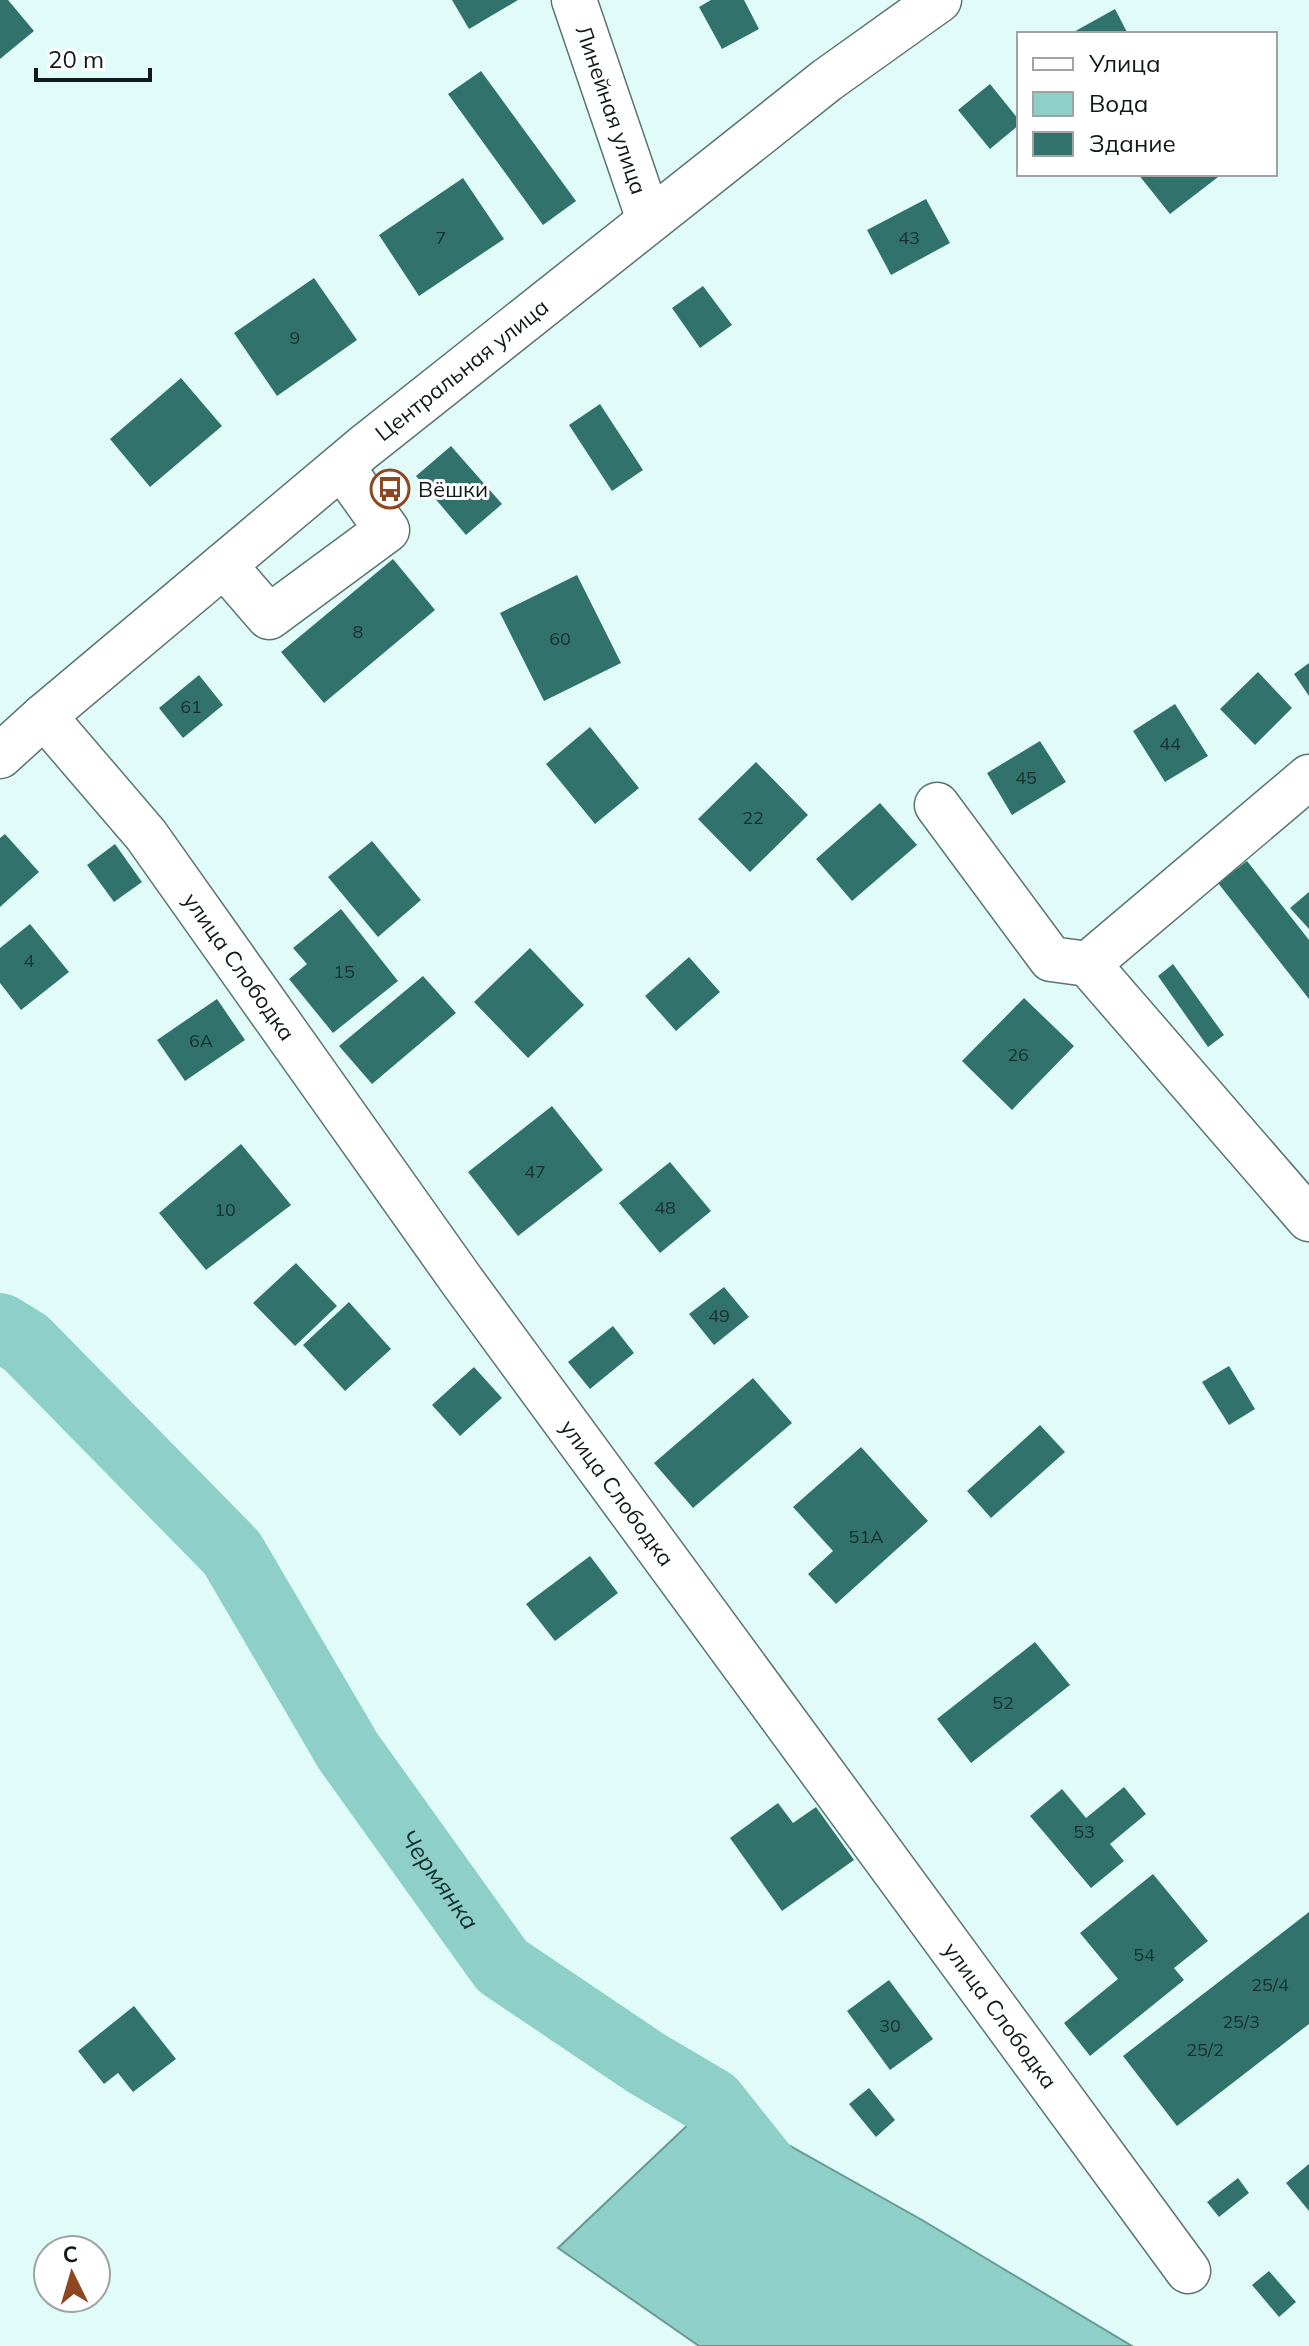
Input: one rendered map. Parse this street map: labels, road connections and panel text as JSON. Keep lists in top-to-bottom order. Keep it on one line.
{"streets":{"street":["Линейная улица","Центральная улица","улица Слободка"]},"crossings":[["Линейная улица","Центральная улица"],["Центральная улица","улица Слободка"]],"water":["Чермянка"],"places":{"bus stop":["Вёшки"]},"house_numbers":["7","43","9","8","60","61","44","45","22","4","15","6А","26","47","48","10","49","51А","52","53","54","25/4","25/3","30","25/2"],"legend":["Улица","Вода","Здание"],"scale_bar":"20 m","north":"top"}
